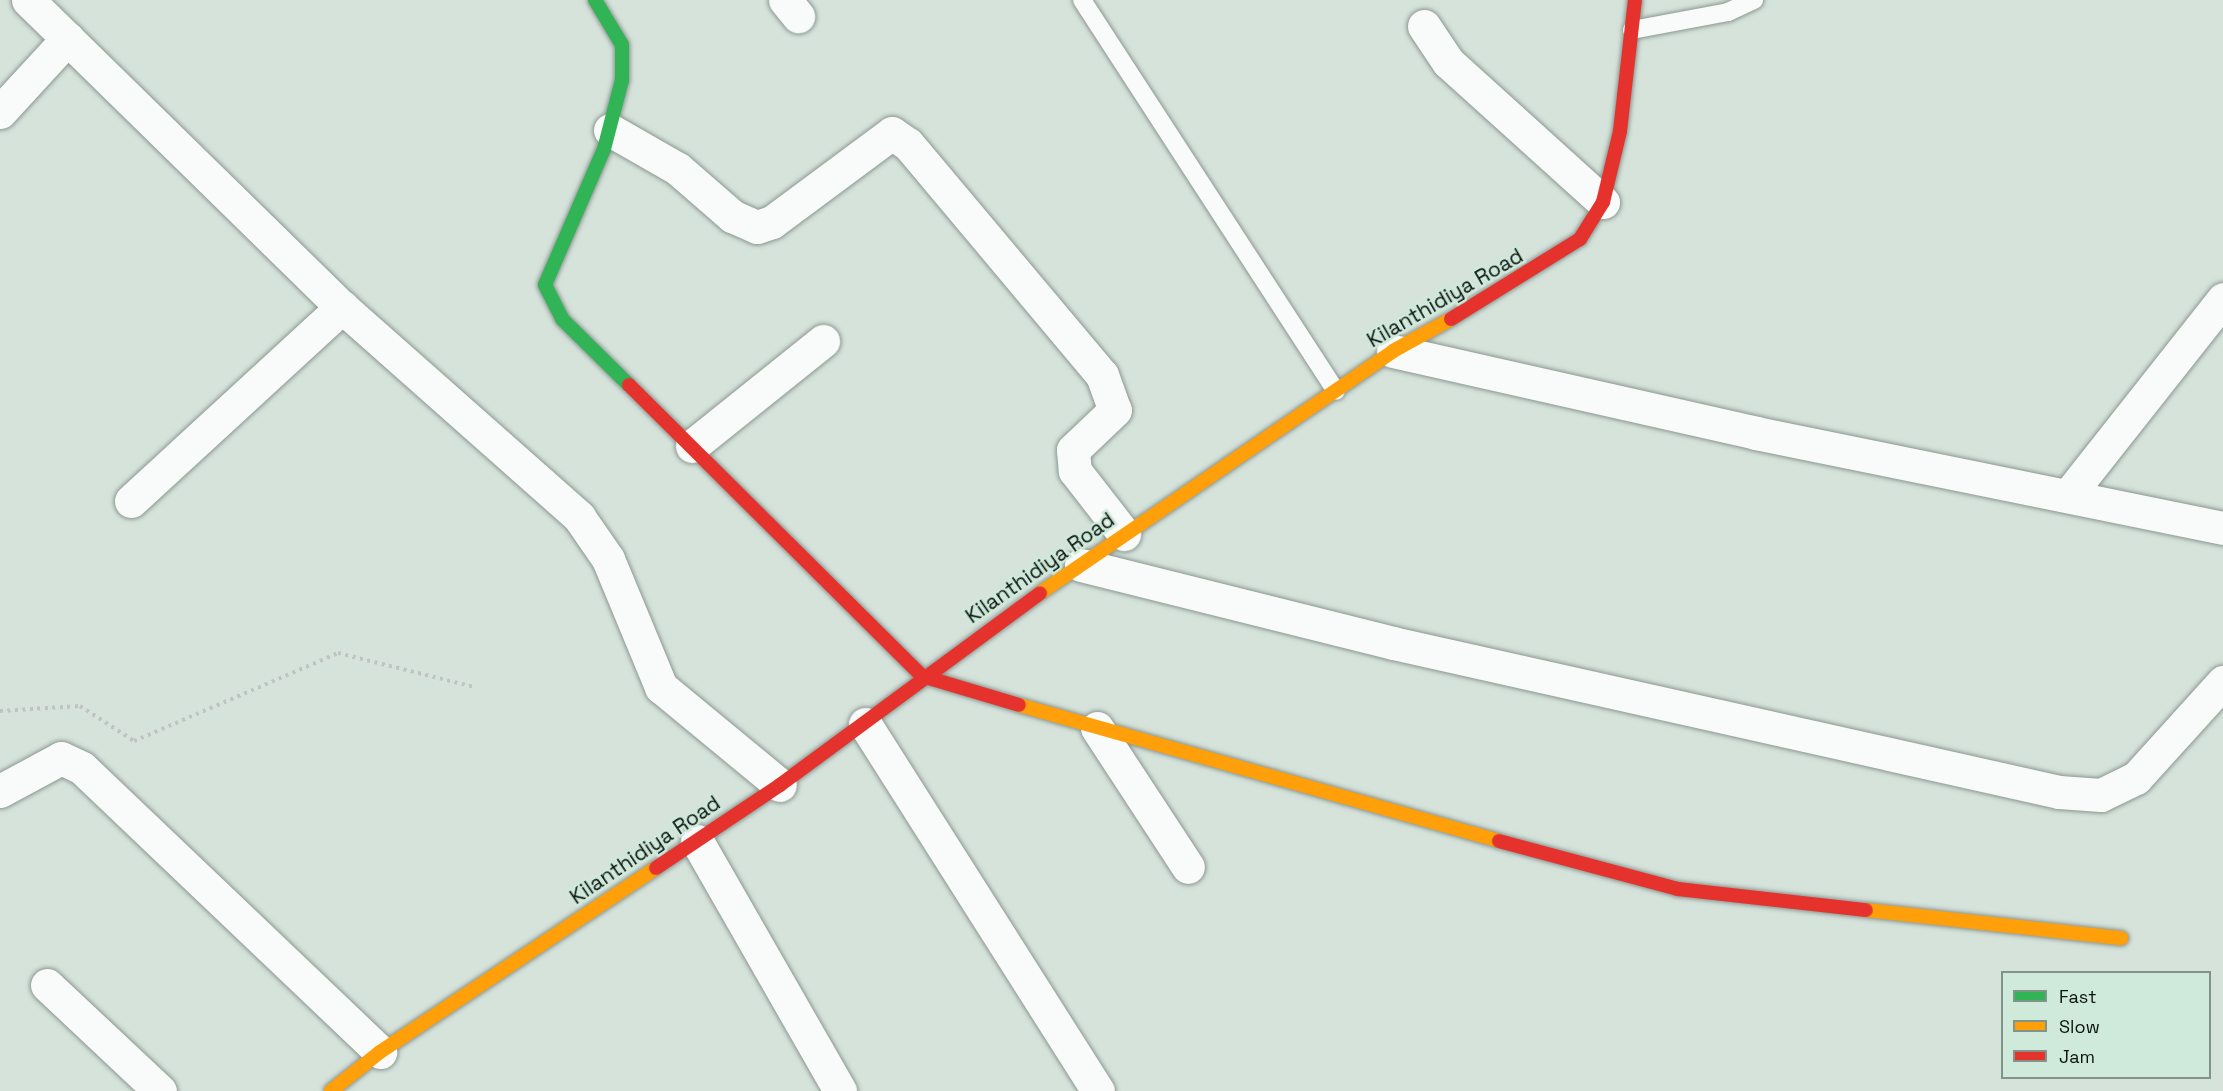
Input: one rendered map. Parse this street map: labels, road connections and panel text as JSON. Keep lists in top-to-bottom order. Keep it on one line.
{"streets":{"street":["Kilanthidiya Road"]},"legend":["Fast","Slow","Jam"]}
